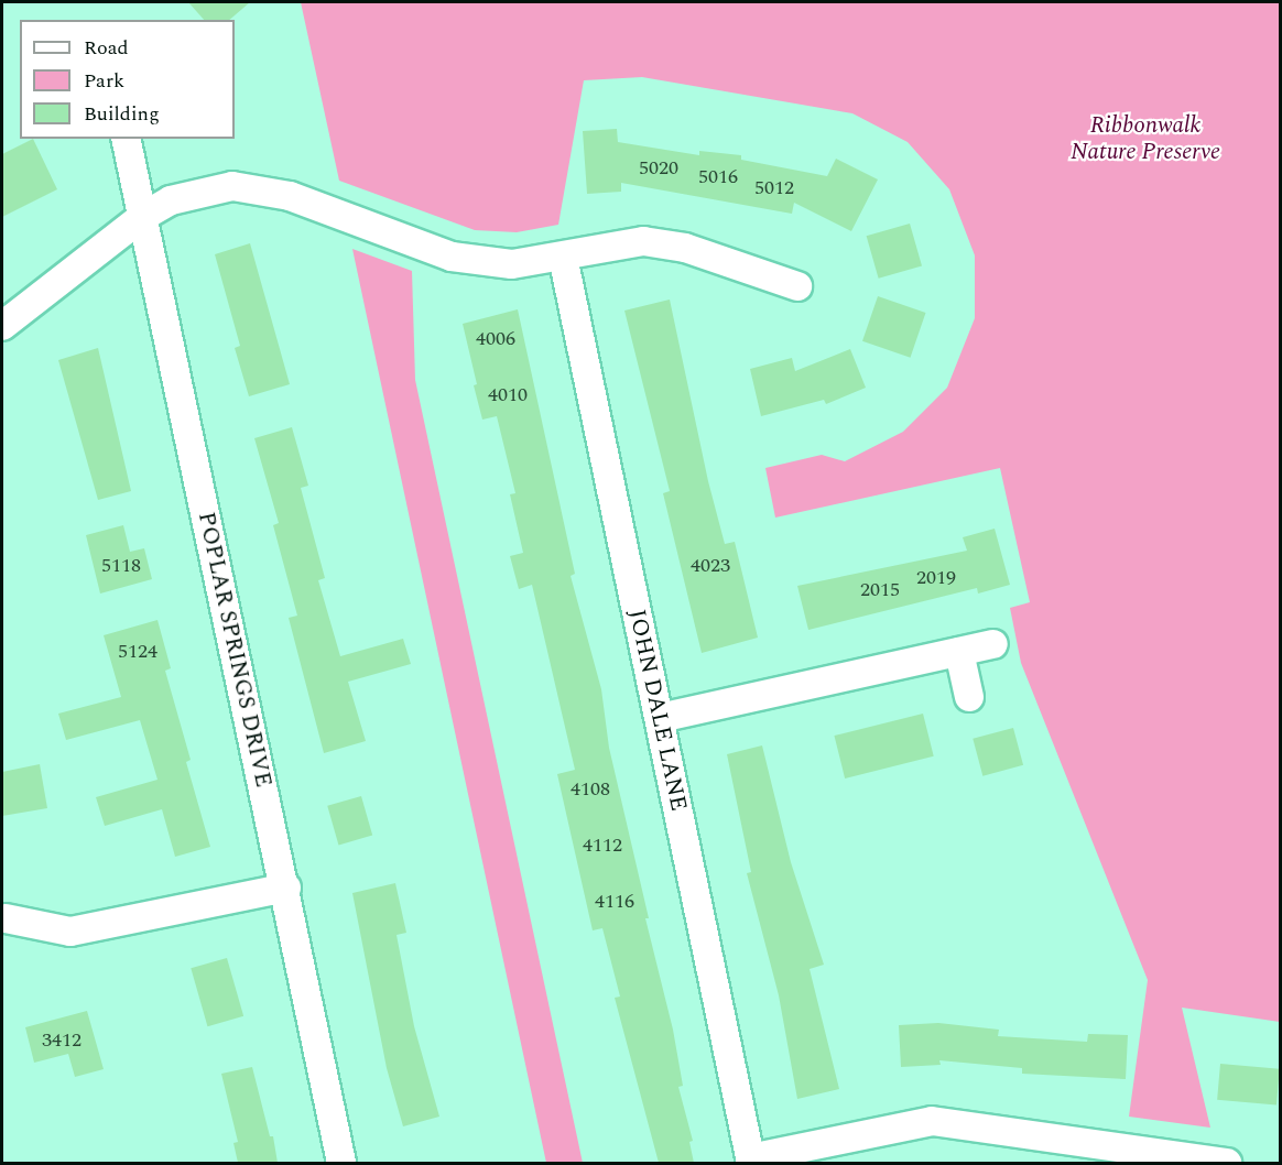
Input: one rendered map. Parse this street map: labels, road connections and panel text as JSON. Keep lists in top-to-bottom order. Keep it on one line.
{"streets":{"street":["POPLAR SPRINGS DRIVE","JOHN DALE LANE"]},"parks":["Ribbonwalk Nature Preserve"],"house_numbers":["5020","5016","5012","4006","4010","5118","4023","2019","2015","5124","4108","4112","4116","3412"],"legend":["Road","Park","Building"]}
